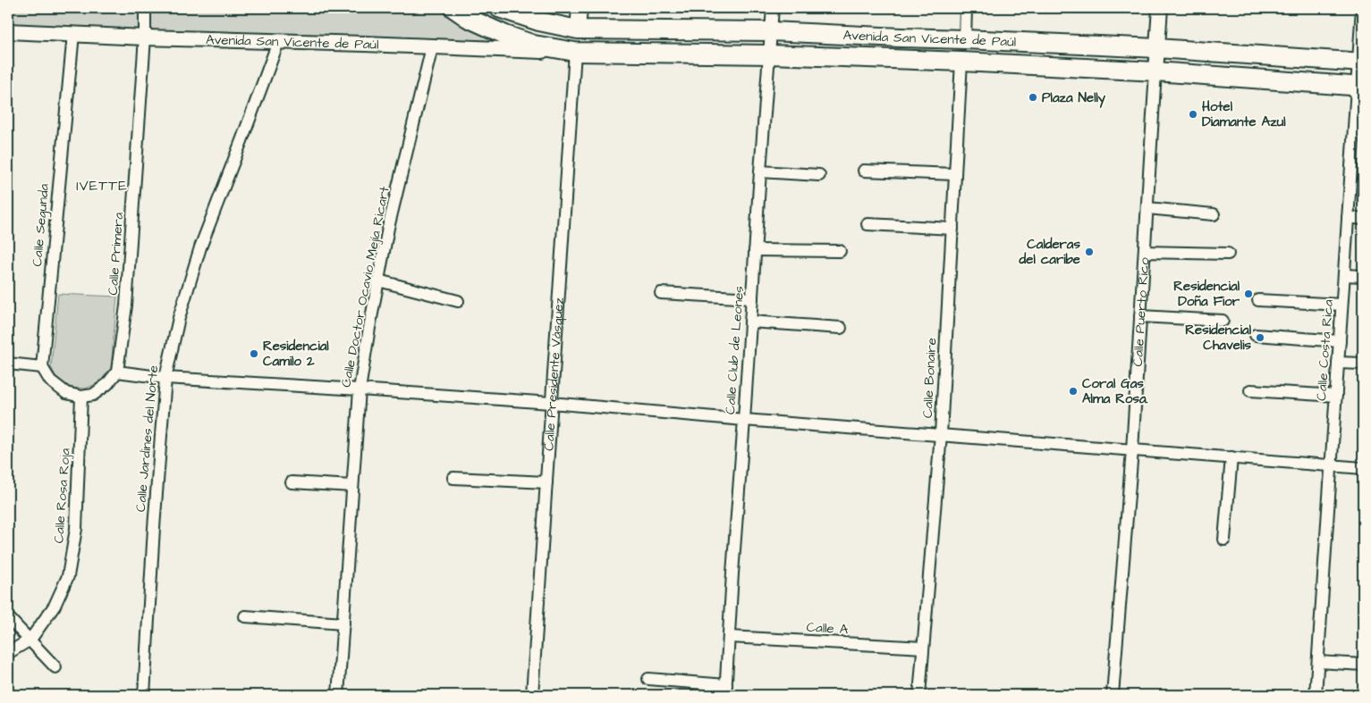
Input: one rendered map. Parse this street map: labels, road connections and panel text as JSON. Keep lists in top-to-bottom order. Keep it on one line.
{"streets":{"main road":["Avenida San Vicente de Paúl"],"street":["Calle Segunda","Calle Primera","Calle Doctor Ocavio Mejía Ricart","Calle Puerto Rico","Calle Club de Leones","Calle Costa Rica","Calle Presidente Vásquez","Calle Bonaire","Calle Jardines del Norte","Calle Rosa Roja","Calle A"]},"crossings":[["Avenida San Vicente de Paúl","Calle Segunda"],["Avenida San Vicente de Paúl","Calle Primera"],["Avenida San Vicente de Paúl","Calle Doctor Ocavio Mejía Ricart"],["Avenida San Vicente de Paúl","Calle Puerto Rico"],["Avenida San Vicente de Paúl","Calle Club de Leones"],["Avenida San Vicente de Paúl","Calle Costa Rica"],["Avenida San Vicente de Paúl","Calle Presidente Vásquez"],["Avenida San Vicente de Paúl","Calle Bonaire"],["Avenida San Vicente de Paúl","Calle Jardines del Norte"],["Calle Club de Leones","Calle A"],["Calle Bonaire","Calle A"]],"districts":["IVETTE"],"places":["Plaza Nelly","Hotel Diamante Azul","Calderas del caribe","Residencial Doña Fior","Residencial Chavelis","Residencial Camilo 2","Coral Gas Alma Rosa."]}
